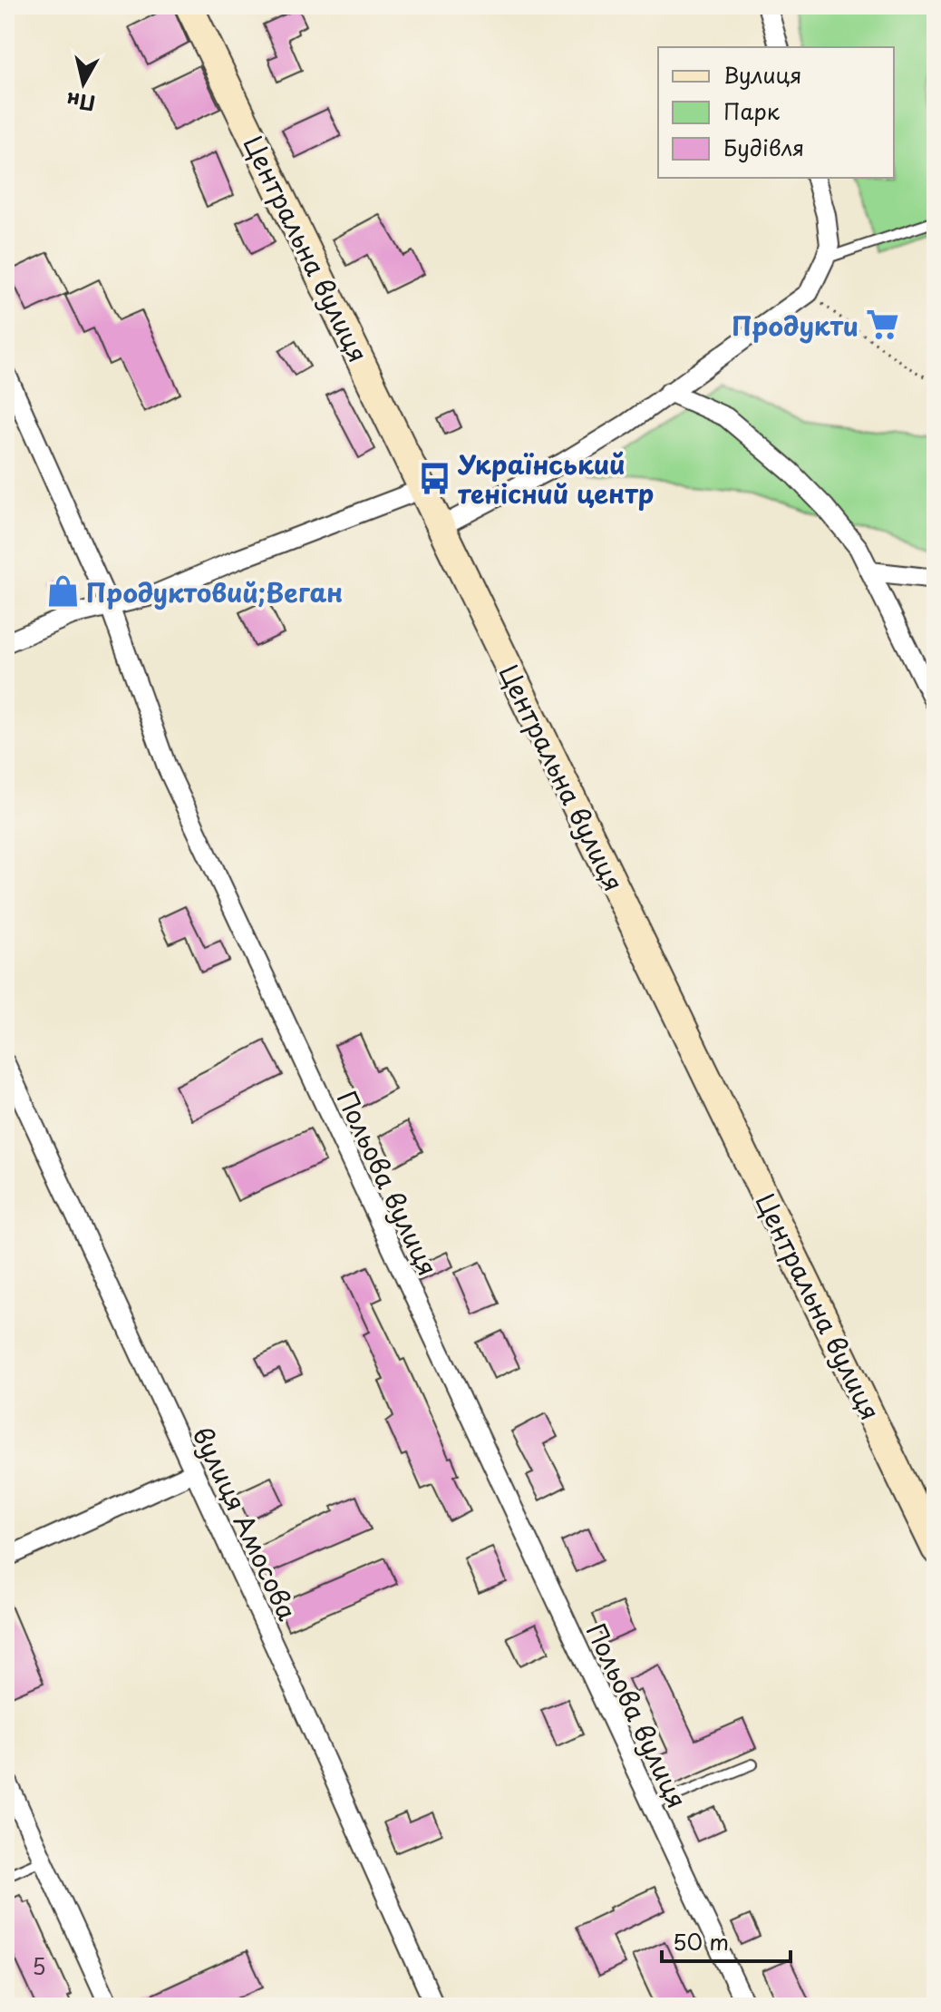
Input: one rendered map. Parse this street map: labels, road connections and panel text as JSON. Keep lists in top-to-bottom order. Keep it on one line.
{"streets":{"main road":["Центральна вулиця"],"street":["Польова вулиця","вулиця Амосова"]},"places":{"supermarket":["Продукти"],"bus stop":["Український тенісний центр"],"shop":["Продуктовий;Веган"]},"house_numbers":["5"],"legend":["Вулиця","Парк","Будівля"],"scale_bar":"50 m","north":"bottom"}
